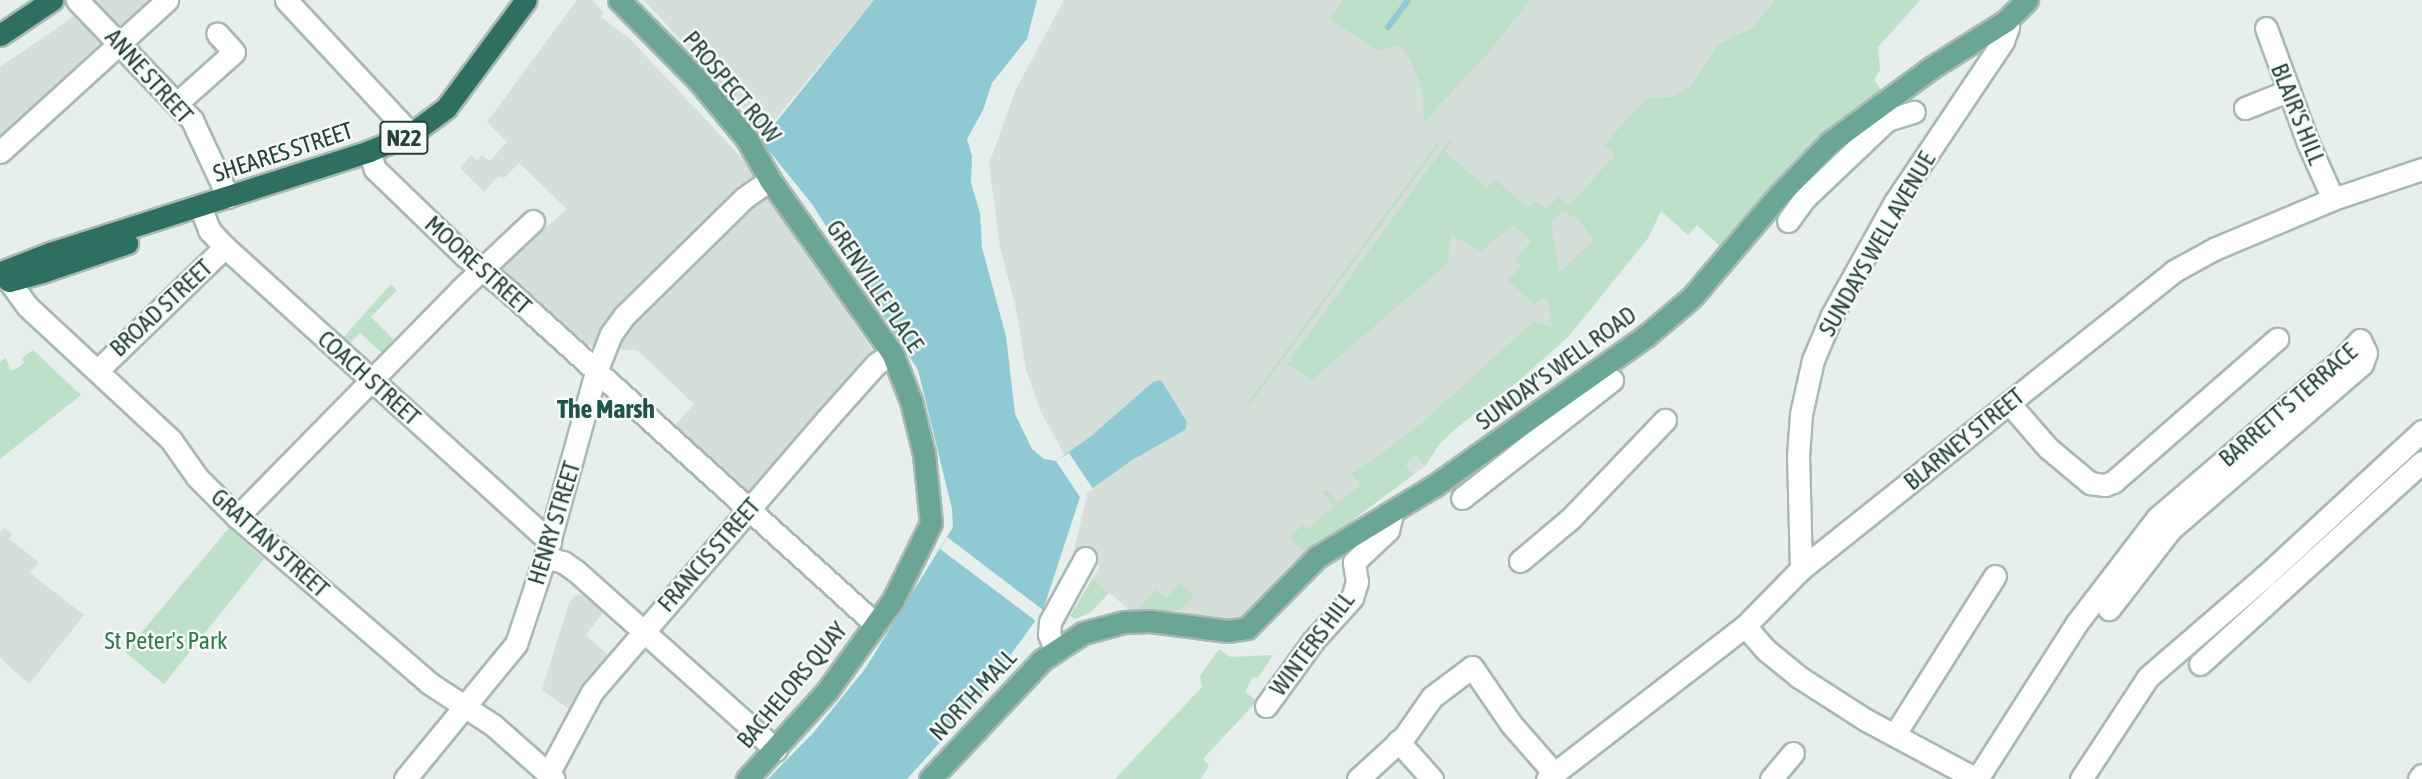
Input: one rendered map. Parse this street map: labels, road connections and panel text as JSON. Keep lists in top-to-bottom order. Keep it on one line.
{"streets":{"highway":["N22","SHEARES STREET"],"main road":["PROSPECT ROW","GRENVILLE PLACE","SUNDAY'S WELL ROAD","BACHELORS QUAY","NORTH MALL"],"street":["ANNE STREET","BLAIR'S HILL","SUNDAYS WELL AVENUE","MOORE STREET","BROAD STREET","COACH STREET","BARRETT'S TERRACE","BLARNEY STREET","HENRY STREET","GRATTAN STREET","FRANCIS STREET","WINTERS HILL"]},"crossings":[["ANNE STREET","SHEARES STREET"],["PROSPECT ROW","GRENVILLE PLACE"],["PROSPECT ROW","HENRY STREET"],["BLAIR'S HILL","BLARNEY STREET"],["SHEARES STREET","MOORE STREET"],["SHEARES STREET","COACH STREET"],["SHEARES STREET","GRATTAN STREET"],["SUNDAYS WELL AVENUE","SUNDAY'S WELL ROAD"],["SUNDAYS WELL AVENUE","BLARNEY STREET"],["MOORE STREET","GRENVILLE PLACE"],["MOORE STREET","HENRY STREET"],["MOORE STREET","FRANCIS STREET"],["MOORE STREET","BACHELORS QUAY"],["GRENVILLE PLACE","HENRY STREET"],["GRENVILLE PLACE","FRANCIS STREET"],["GRENVILLE PLACE","BACHELORS QUAY"],["BROAD STREET","COACH STREET"],["BROAD STREET","GRATTAN STREET"],["SUNDAY'S WELL ROAD","WINTERS HILL"],["SUNDAY'S WELL ROAD","NORTH MALL"],["COACH STREET","HENRY STREET"],["COACH STREET","FRANCIS STREET"],["COACH STREET","BACHELORS QUAY"],["HENRY STREET","GRATTAN STREET"],["GRATTAN STREET","FRANCIS STREET"]],"districts":["The Marsh"],"parks":["St Peter's Park"]}
